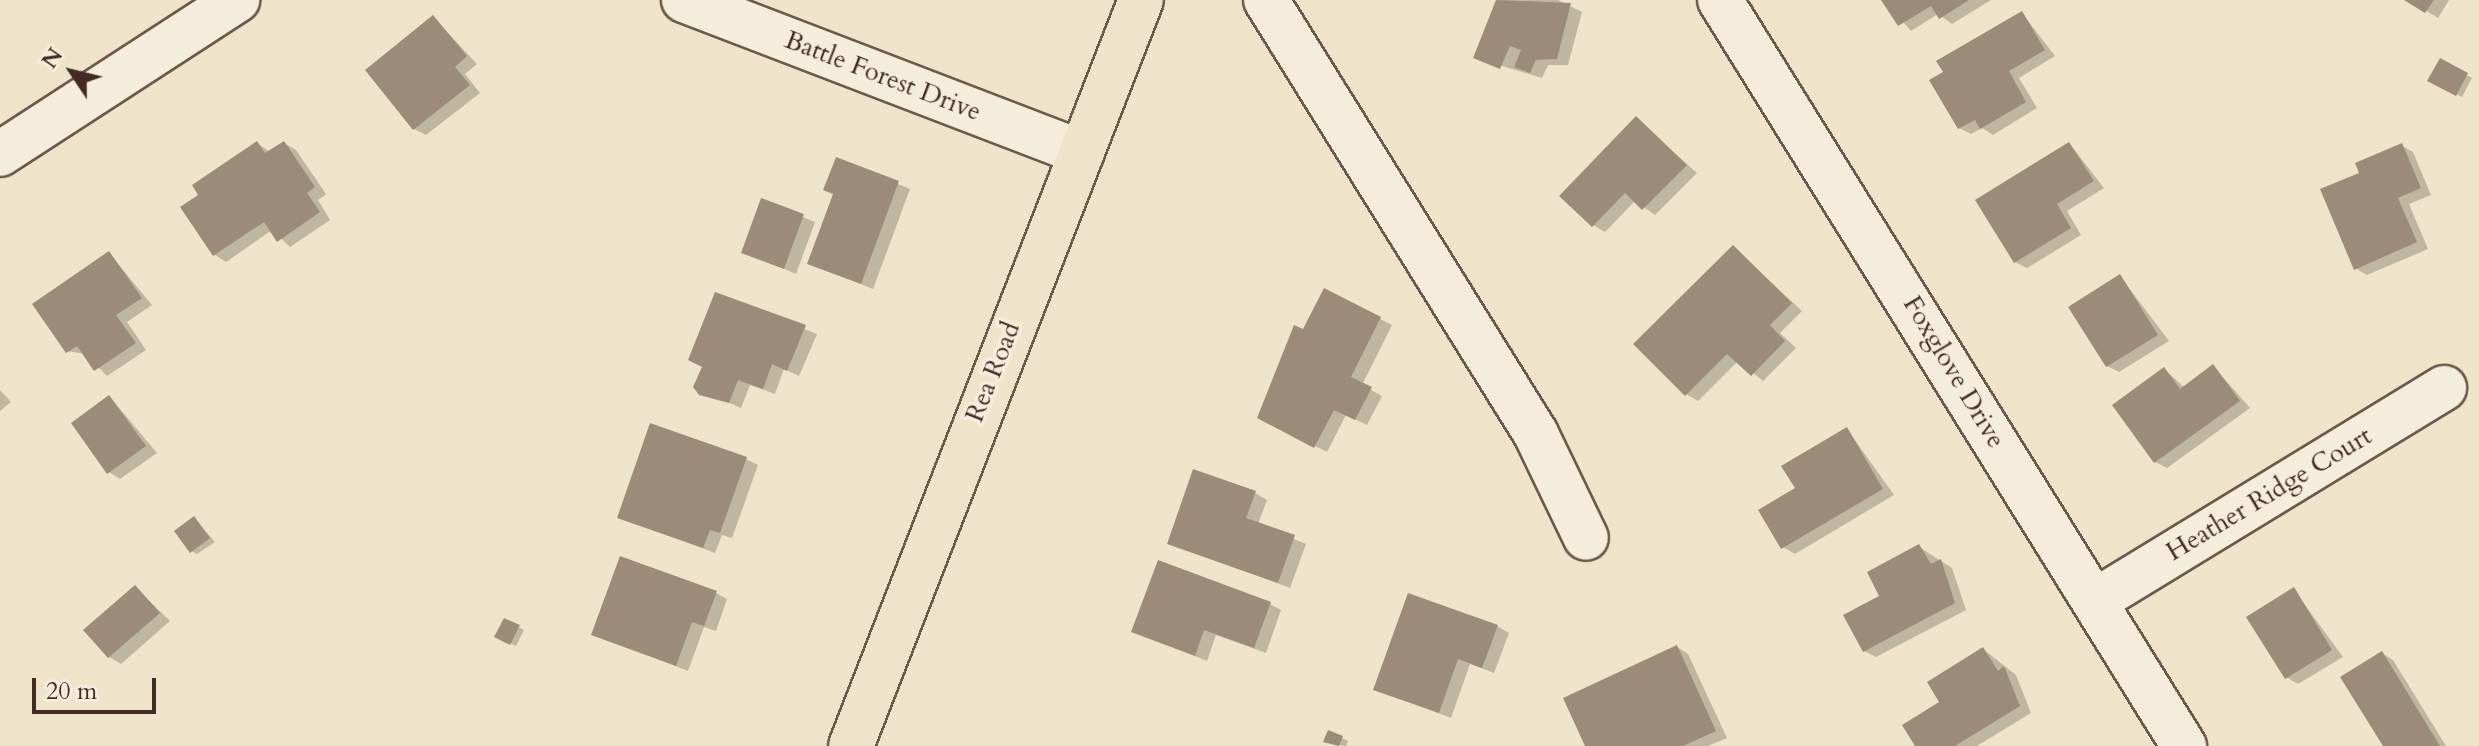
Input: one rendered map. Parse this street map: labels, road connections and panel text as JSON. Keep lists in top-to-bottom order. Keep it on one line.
{"streets":{"main road":["Rea Road"],"street":["Battle Forest Drive","Foxglove Drive","Heather Ridge Court"]},"crossings":[["Battle Forest Drive","Rea Road"],["Foxglove Drive","Heather Ridge Court"]],"scale_bar":"20 m","north":"top left"}
